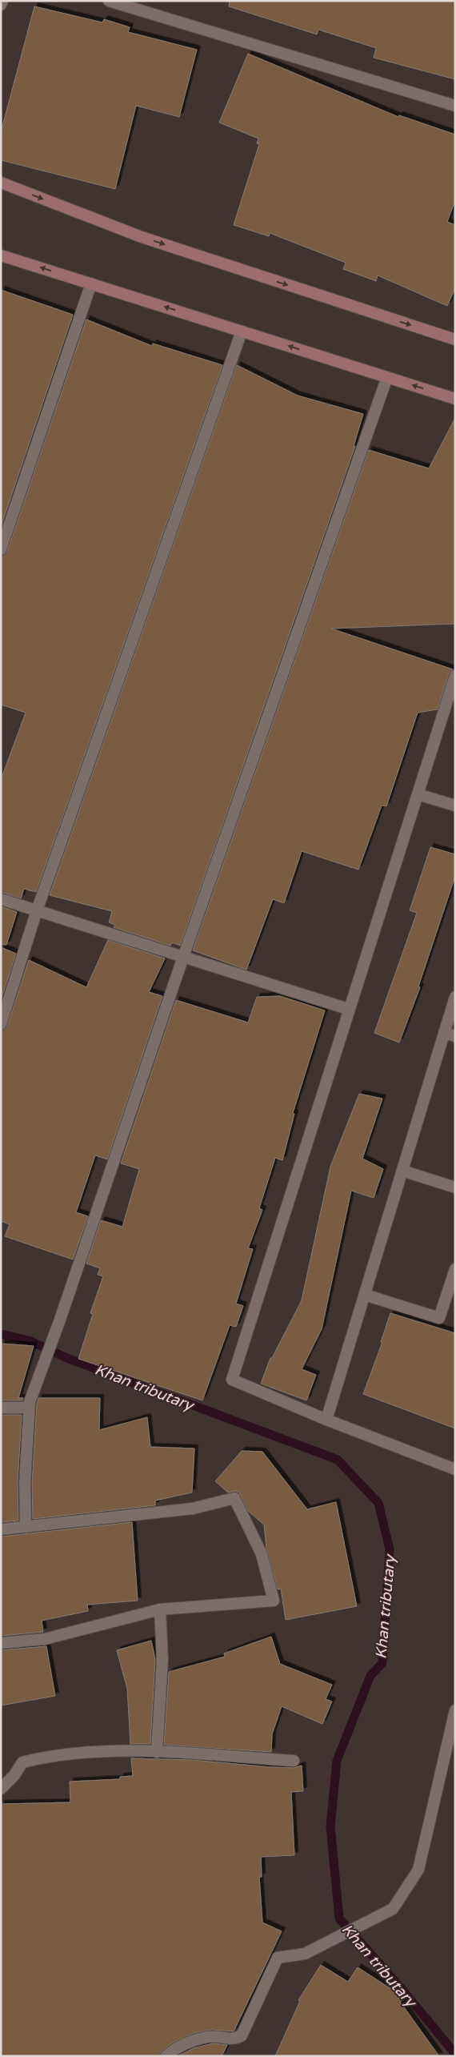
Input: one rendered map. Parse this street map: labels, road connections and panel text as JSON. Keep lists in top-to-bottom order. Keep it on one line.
{"water":["Khan tributary"]}
